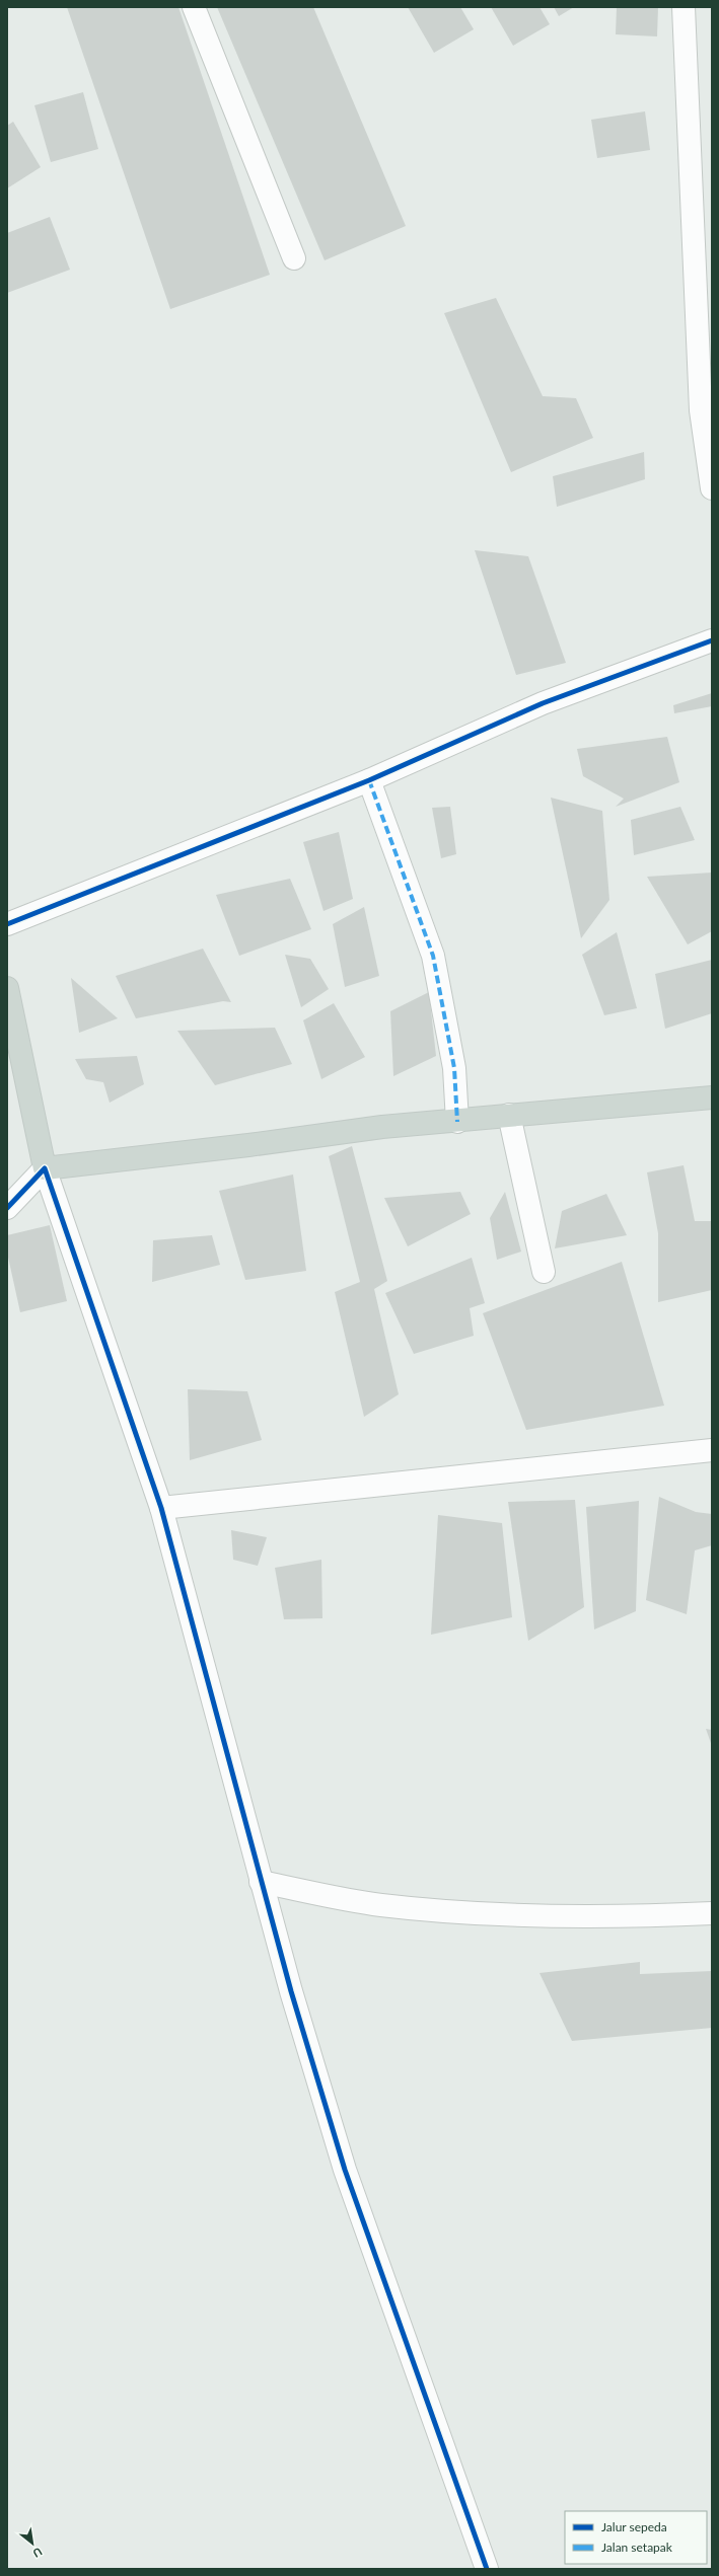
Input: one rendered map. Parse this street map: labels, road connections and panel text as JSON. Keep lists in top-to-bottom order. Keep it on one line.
{"legend":["Jalur sepeda","Jalan setapak"],"north":"bottom right"}
